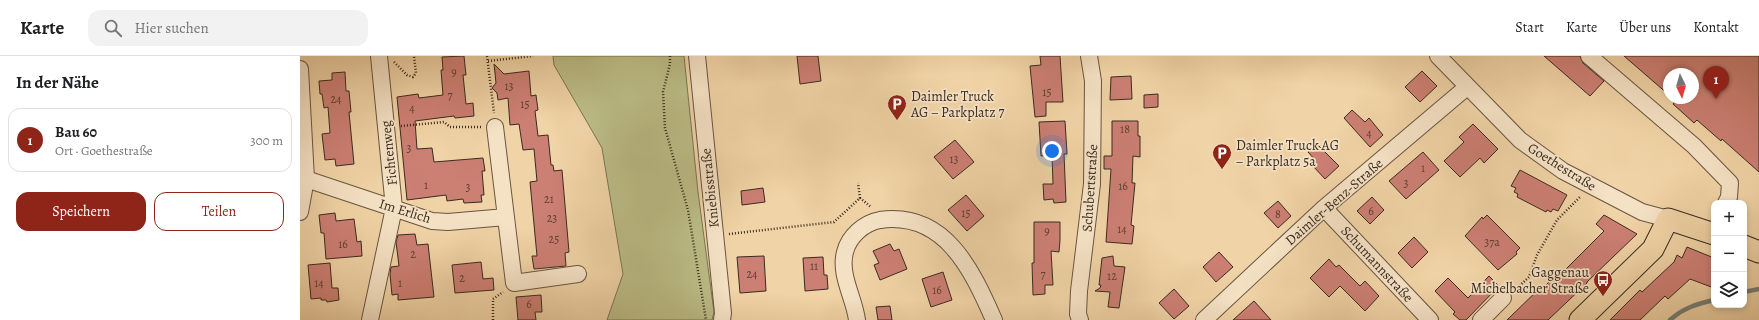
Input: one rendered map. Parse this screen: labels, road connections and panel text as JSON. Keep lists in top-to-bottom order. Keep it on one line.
{"streets":{"main road":["Goethestraße"],"street":["Fichtenweg","Kniebisstraße","Schubertstraße","Daimler-Benz-Straße","Im Erlich","Schumannstraße"]},"crossings":[["Fichtenweg","Im Erlich"],["Goethestraße","Daimler-Benz-Straße"],["Daimler-Benz-Straße","Schumannstraße"]],"places":{"parking":["Daimler Truck AG − Parkplatz 7","Daimler Truck AG − Parkplatz 5a"],"bus stop":["Gaggenau Michelbacher Straße"]},"house_numbers":["9","13","15","7","24","15","4","18","4","3","13","1","3","1","16","3","21","6","15","8","23","14","9","25","37a","16","2","11","24","7","12","2","14","1","16","6"],"north":"bottom","page":{"header":"Karte","search":"Hier suchen","nav":["Start","Karte","Über uns","Kontakt"],"heading":"In der Nähe","pins":"1","list":[{"mark":"1","name":"Bau 60","note":"Ort · Goethestraße","value":"300 m"}],"buttons":["Speichern","Teilen"],"map_buttons":["+","−"]}}
